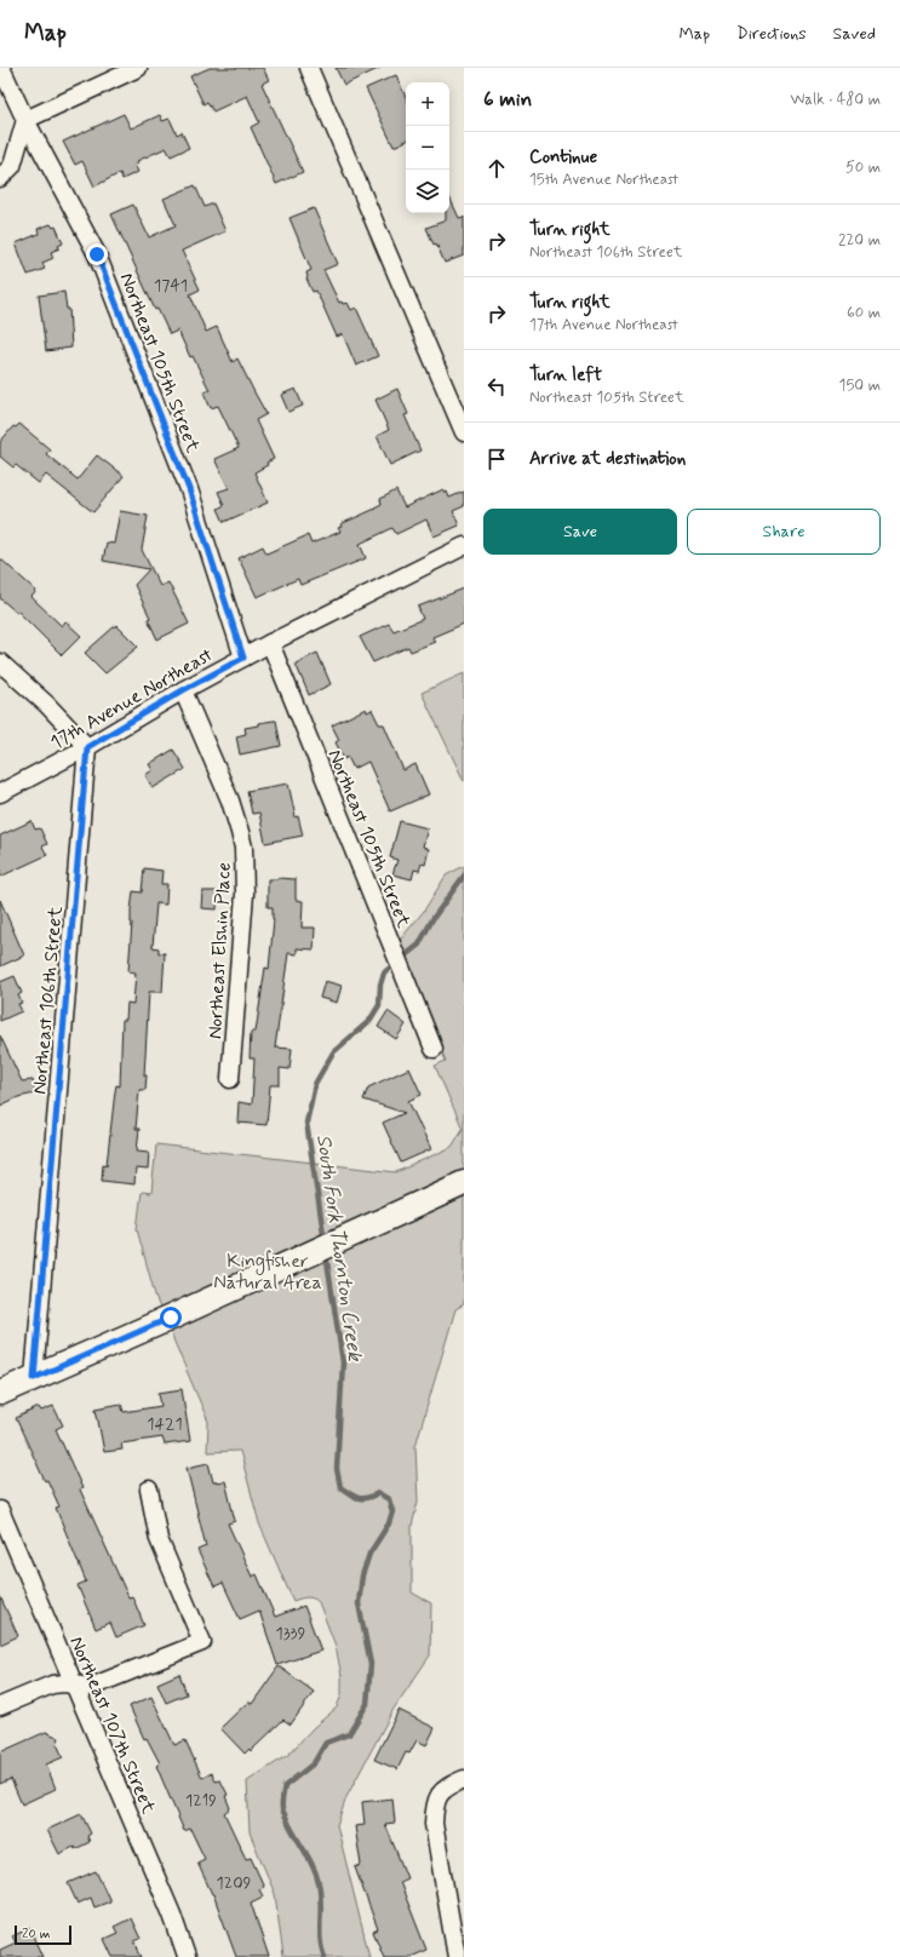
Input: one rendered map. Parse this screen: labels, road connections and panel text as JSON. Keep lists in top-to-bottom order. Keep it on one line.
{"streets":{"street":["Northeast 105th Street","17th Avenue Northeast","Northeast Elshin Place","Northeast 106th Street","Northeast 107th Street"]},"crossings":[["Northeast 105th Street","17th Avenue Northeast"],["17th Avenue Northeast","Northeast Elshin Place"],["17th Avenue Northeast","Northeast 106th Street"]],"water":["South Fork Thornton Creek"],"parks":["Kingfisher Natural Area"],"house_numbers":["1741","1421","1339","1219","1209"],"scale_bar":"20 m","page":{"header":"Map","nav":["Map","Directions","Saved"],"heading":["6 min","Walk · 480 m"],"map_buttons":["+","−"],"list":[["Continue","15th Avenue Northeast","50 m"],["Turn right","Northeast 106th Street","220 m"],["Turn right","17th Avenue Northeast","60 m"],["Turn left","Northeast 105th Street","150 m"],"Arrive at destination"],"buttons":["Save","Share"],"scale":"20 m"}}
